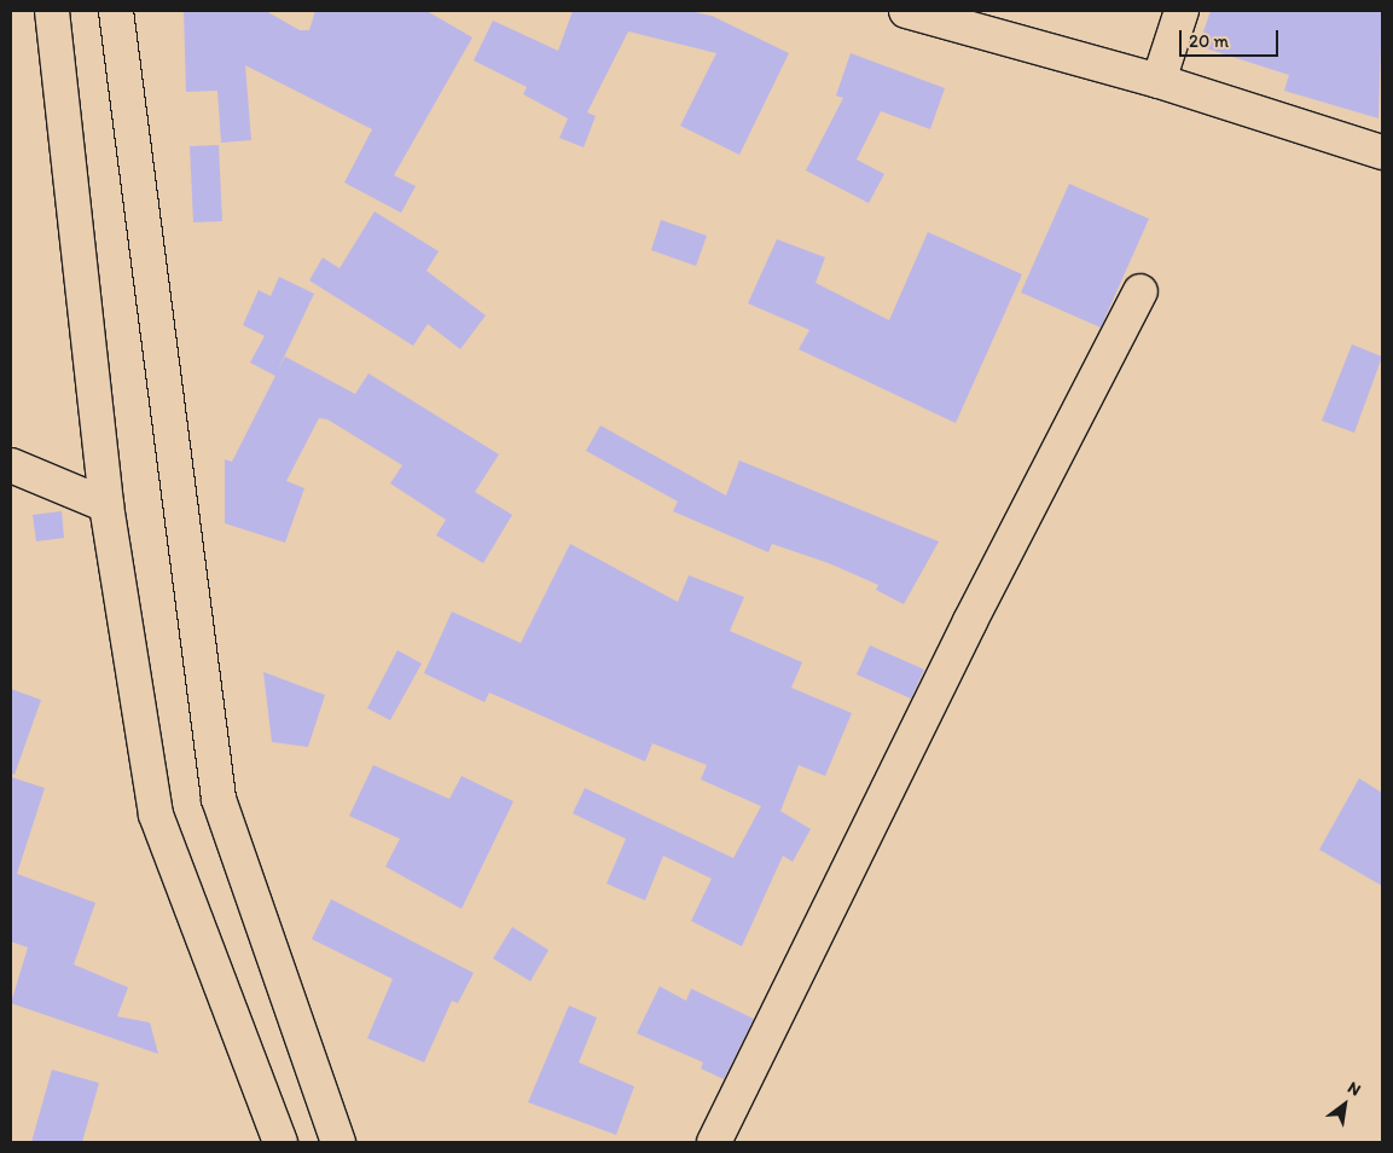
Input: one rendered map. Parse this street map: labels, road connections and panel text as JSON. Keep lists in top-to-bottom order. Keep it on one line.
{"scale_bar":"20 m","north":"top right"}
